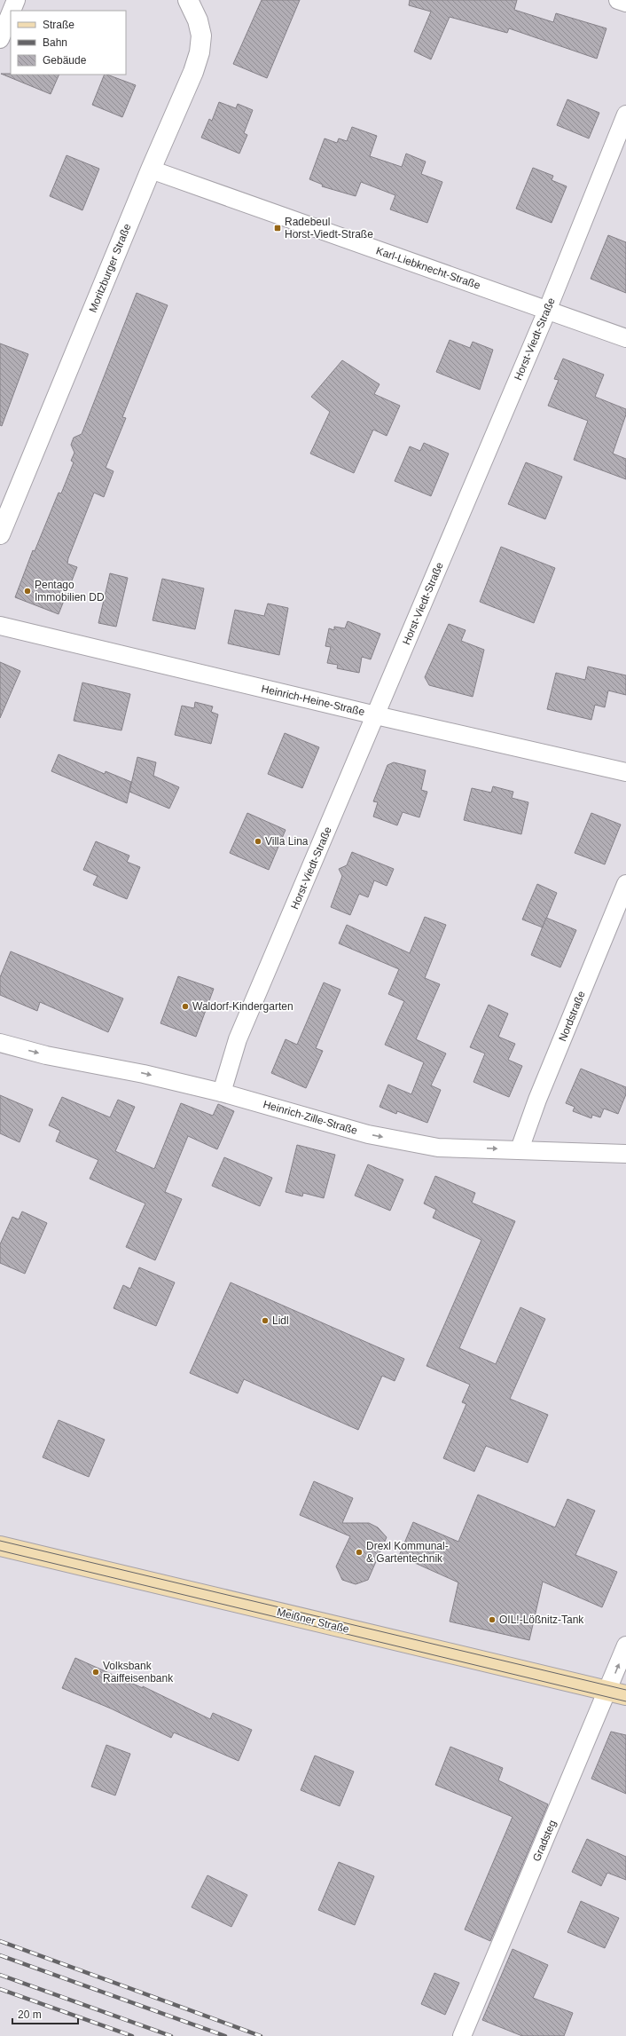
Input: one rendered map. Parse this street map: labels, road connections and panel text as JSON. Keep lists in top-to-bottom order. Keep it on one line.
{"streets":{"main road":["Meißner Straße"],"street":["Moritzburger Straße","Karl-Liebknecht-Straße","Horst-Viedt-Straße","Heinrich-Heine-Straße","Nordstraße","Heinrich-Zille-Straße","Gradsteg"]},"crossings":[["Moritzburger Straße","Karl-Liebknecht-Straße"],["Karl-Liebknecht-Straße","Horst-Viedt-Straße"],["Horst-Viedt-Straße","Heinrich-Heine-Straße"],["Horst-Viedt-Straße","Heinrich-Zille-Straße"],["Nordstraße","Heinrich-Zille-Straße"],["Meißner Straße","Gradsteg"]],"one_way":["Heinrich-Zille-Straße"],"places":{"transit":["Radebeul Horst-Viedt-Straße"],"other":["Pentago Immobilien DD","Villa Lina","Waldorf-Kindergarten","Lidl","Drexl Kommunal- & Gartentechnik","OIL!-Lößnitz-Tank","Volksbank Raiffeisenbank"]},"legend":["Straße","Bahn","Gebäude"],"scale_bar":"20 m"}
